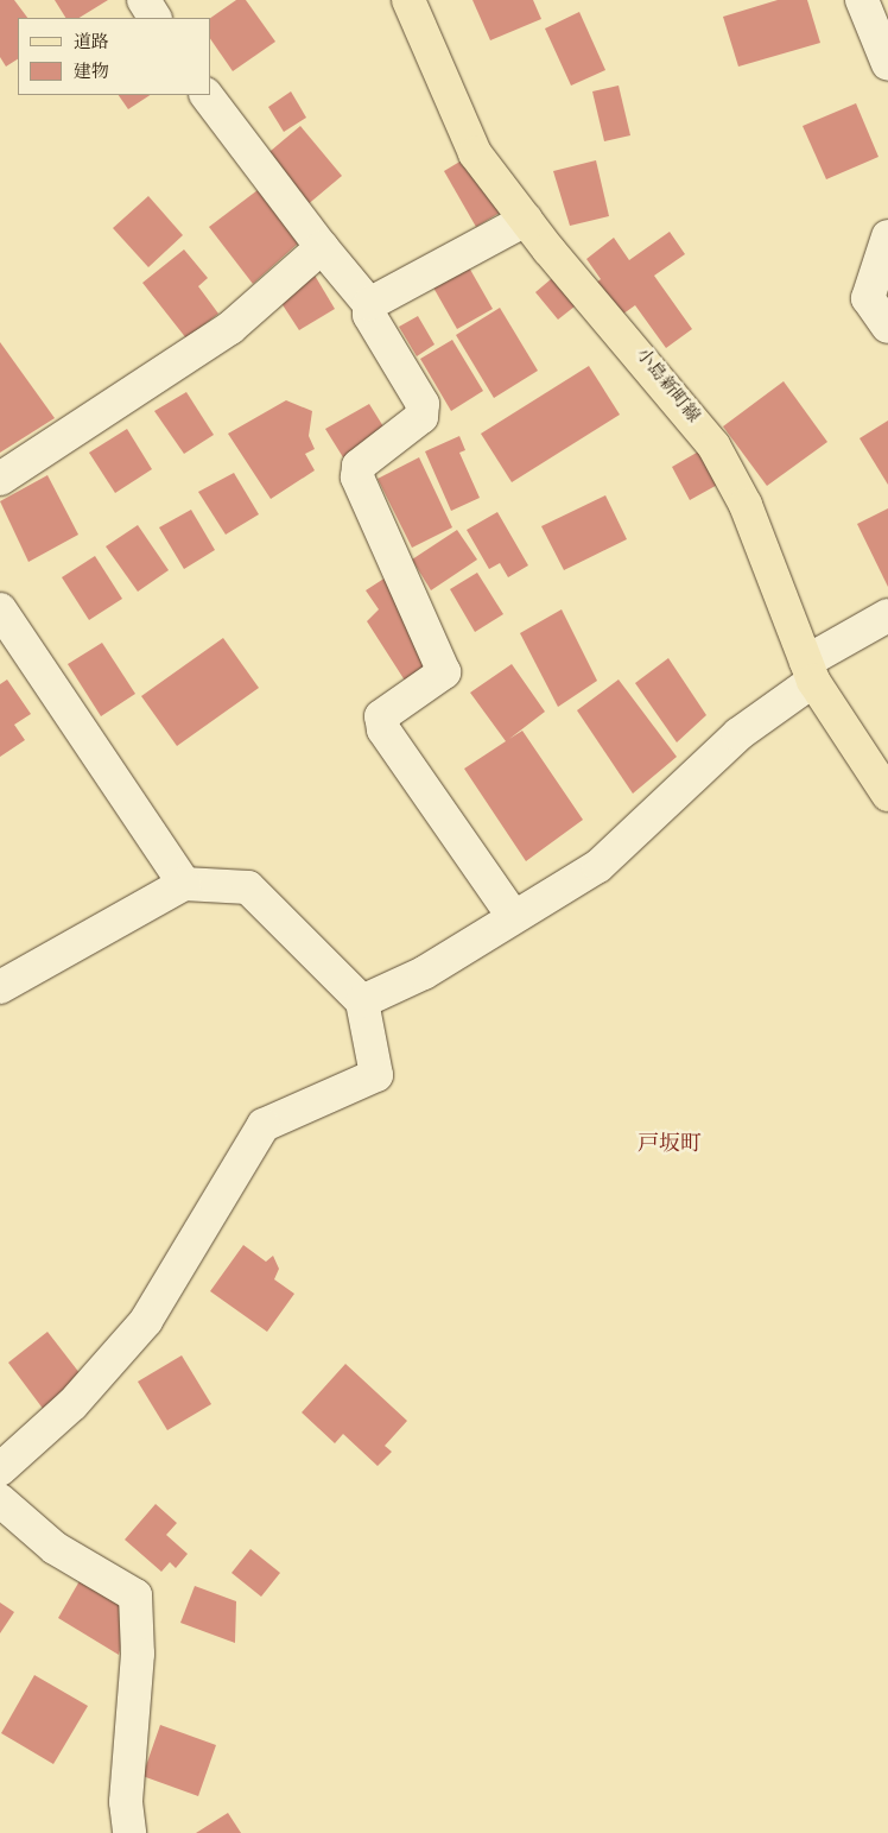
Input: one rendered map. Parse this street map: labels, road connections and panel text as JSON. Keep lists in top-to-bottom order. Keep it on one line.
{"streets":{"main road":["小島新町線"]},"districts":["戸坂町"],"legend":["道路","建物"]}
